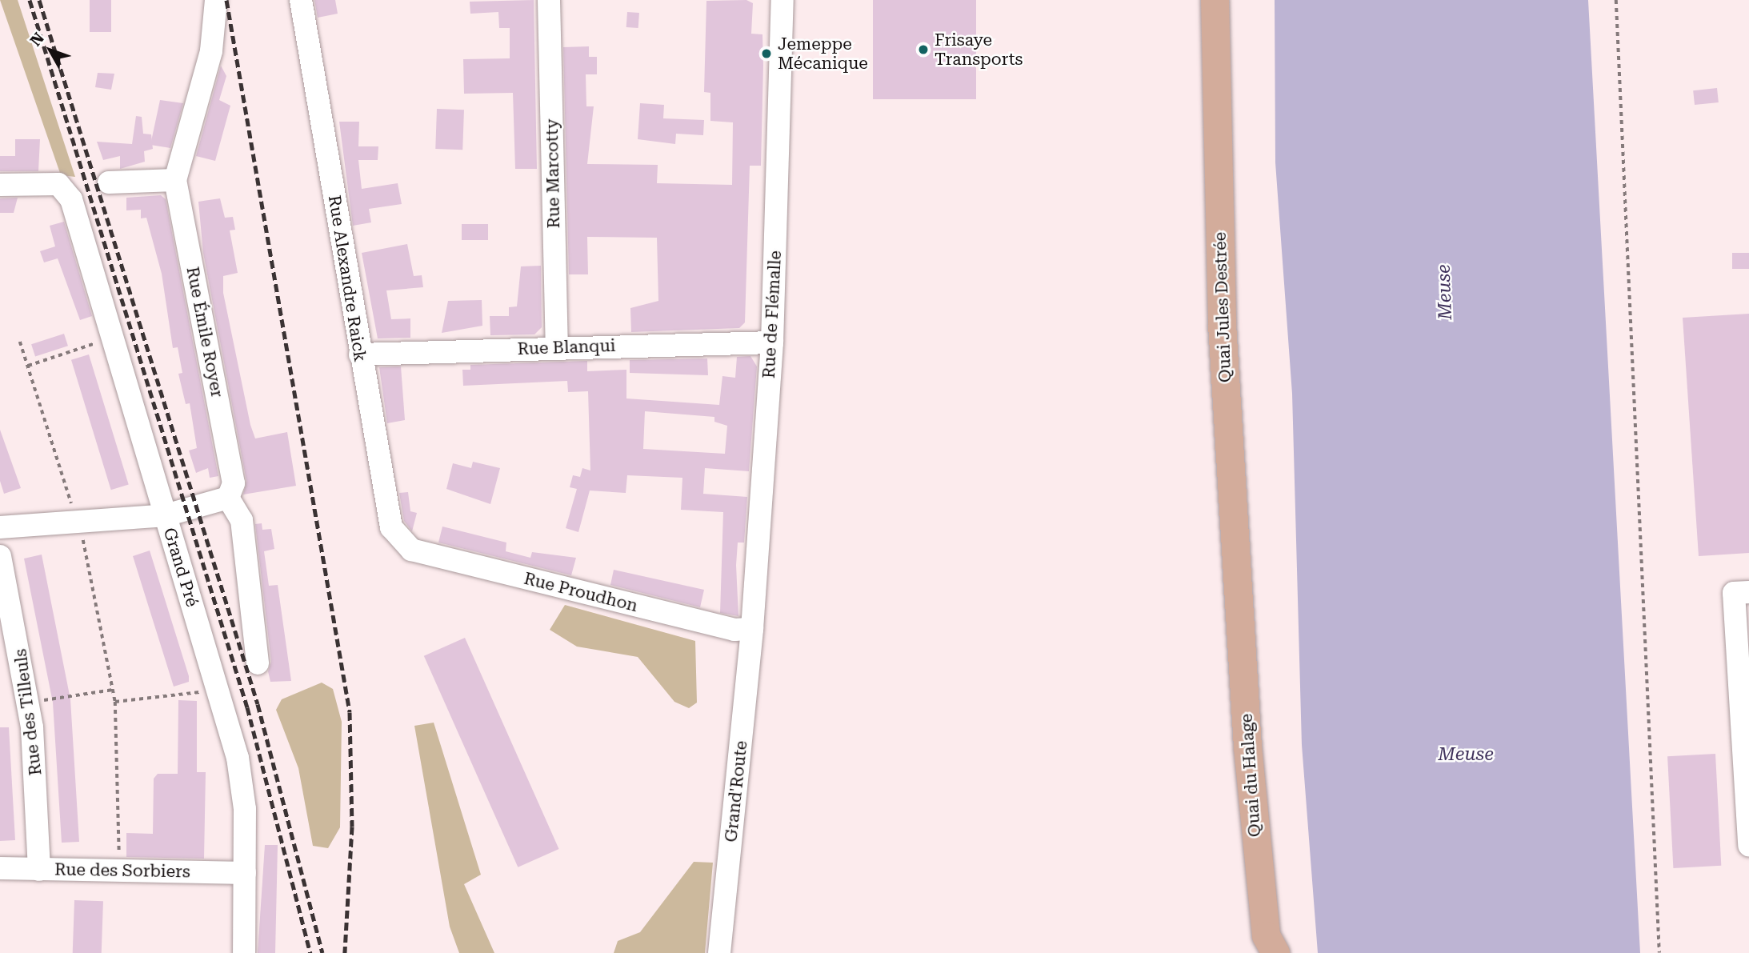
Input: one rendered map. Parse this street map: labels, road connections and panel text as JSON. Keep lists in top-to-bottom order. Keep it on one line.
{"streets":{"main road":["Quai Jules Destrée","Quai du Halage"],"street":["Rue Marcotty","Rue Alexandre Raick","Rue de Flémalle","Rue Émile Royer","Rue Blanqui","Grand Pré","Rue Proudhon","Rue des Tilleuls","Grand'Route","Rue des Sorbiers"]},"crossings":[["Rue Marcotty","Rue Blanqui"],["Rue Alexandre Raick","Rue Blanqui"],["Rue Alexandre Raick","Rue Proudhon"],["Quai Jules Destrée","Quai du Halage"],["Rue de Flémalle","Rue Blanqui"],["Rue de Flémalle","Rue Proudhon"],["Rue de Flémalle","Grand'Route"],["Grand Pré","Rue des Sorbiers"],["Rue Proudhon","Grand'Route"],["Rue des Tilleuls","Rue des Sorbiers"]],"water":["Meuse"],"places":["Frisaye Transports","Jemeppe Mécanique"],"north":"top left"}
